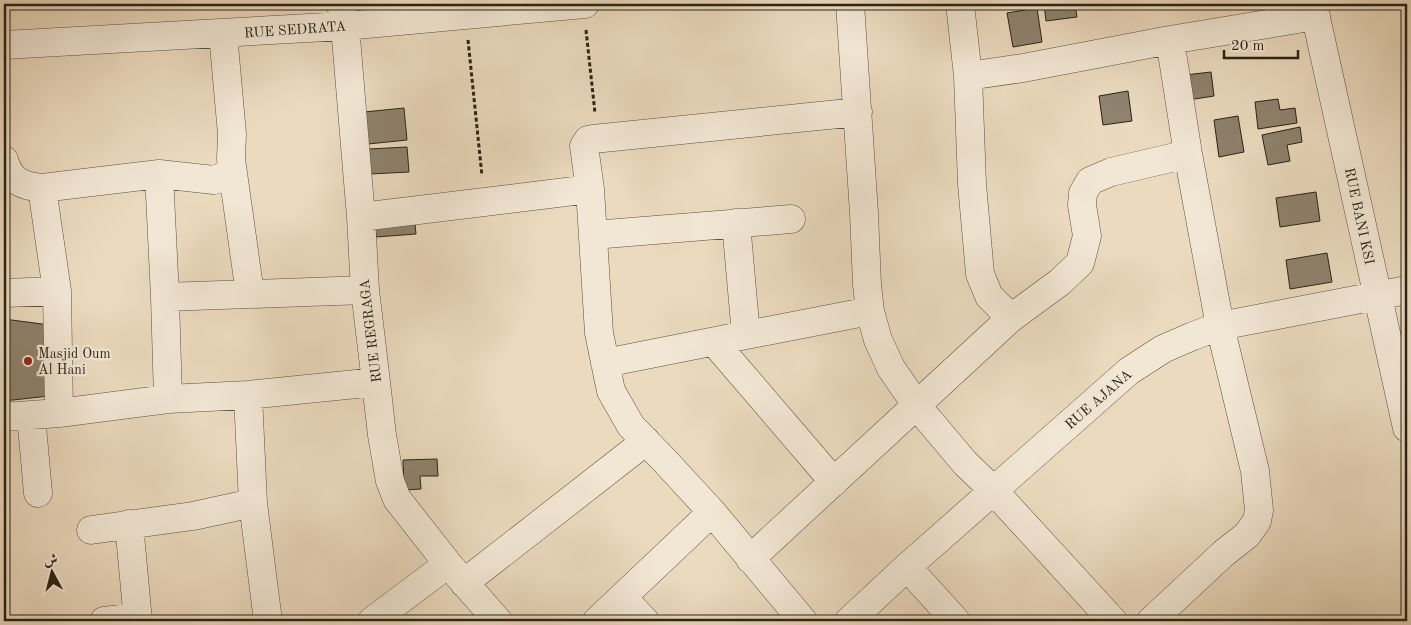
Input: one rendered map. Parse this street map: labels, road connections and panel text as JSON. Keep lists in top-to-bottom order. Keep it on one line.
{"streets":{"street":["RUE SEDRATA","RUE BANI KSI","RUE REGRAGA","RUE AJANA"]},"crossings":[["RUE SEDRATA","RUE REGRAGA"],["RUE BANI KSI","RUE AJANA"]],"places":["Masjid Oum Al Hani"],"scale_bar":"20 m","north":"top"}
